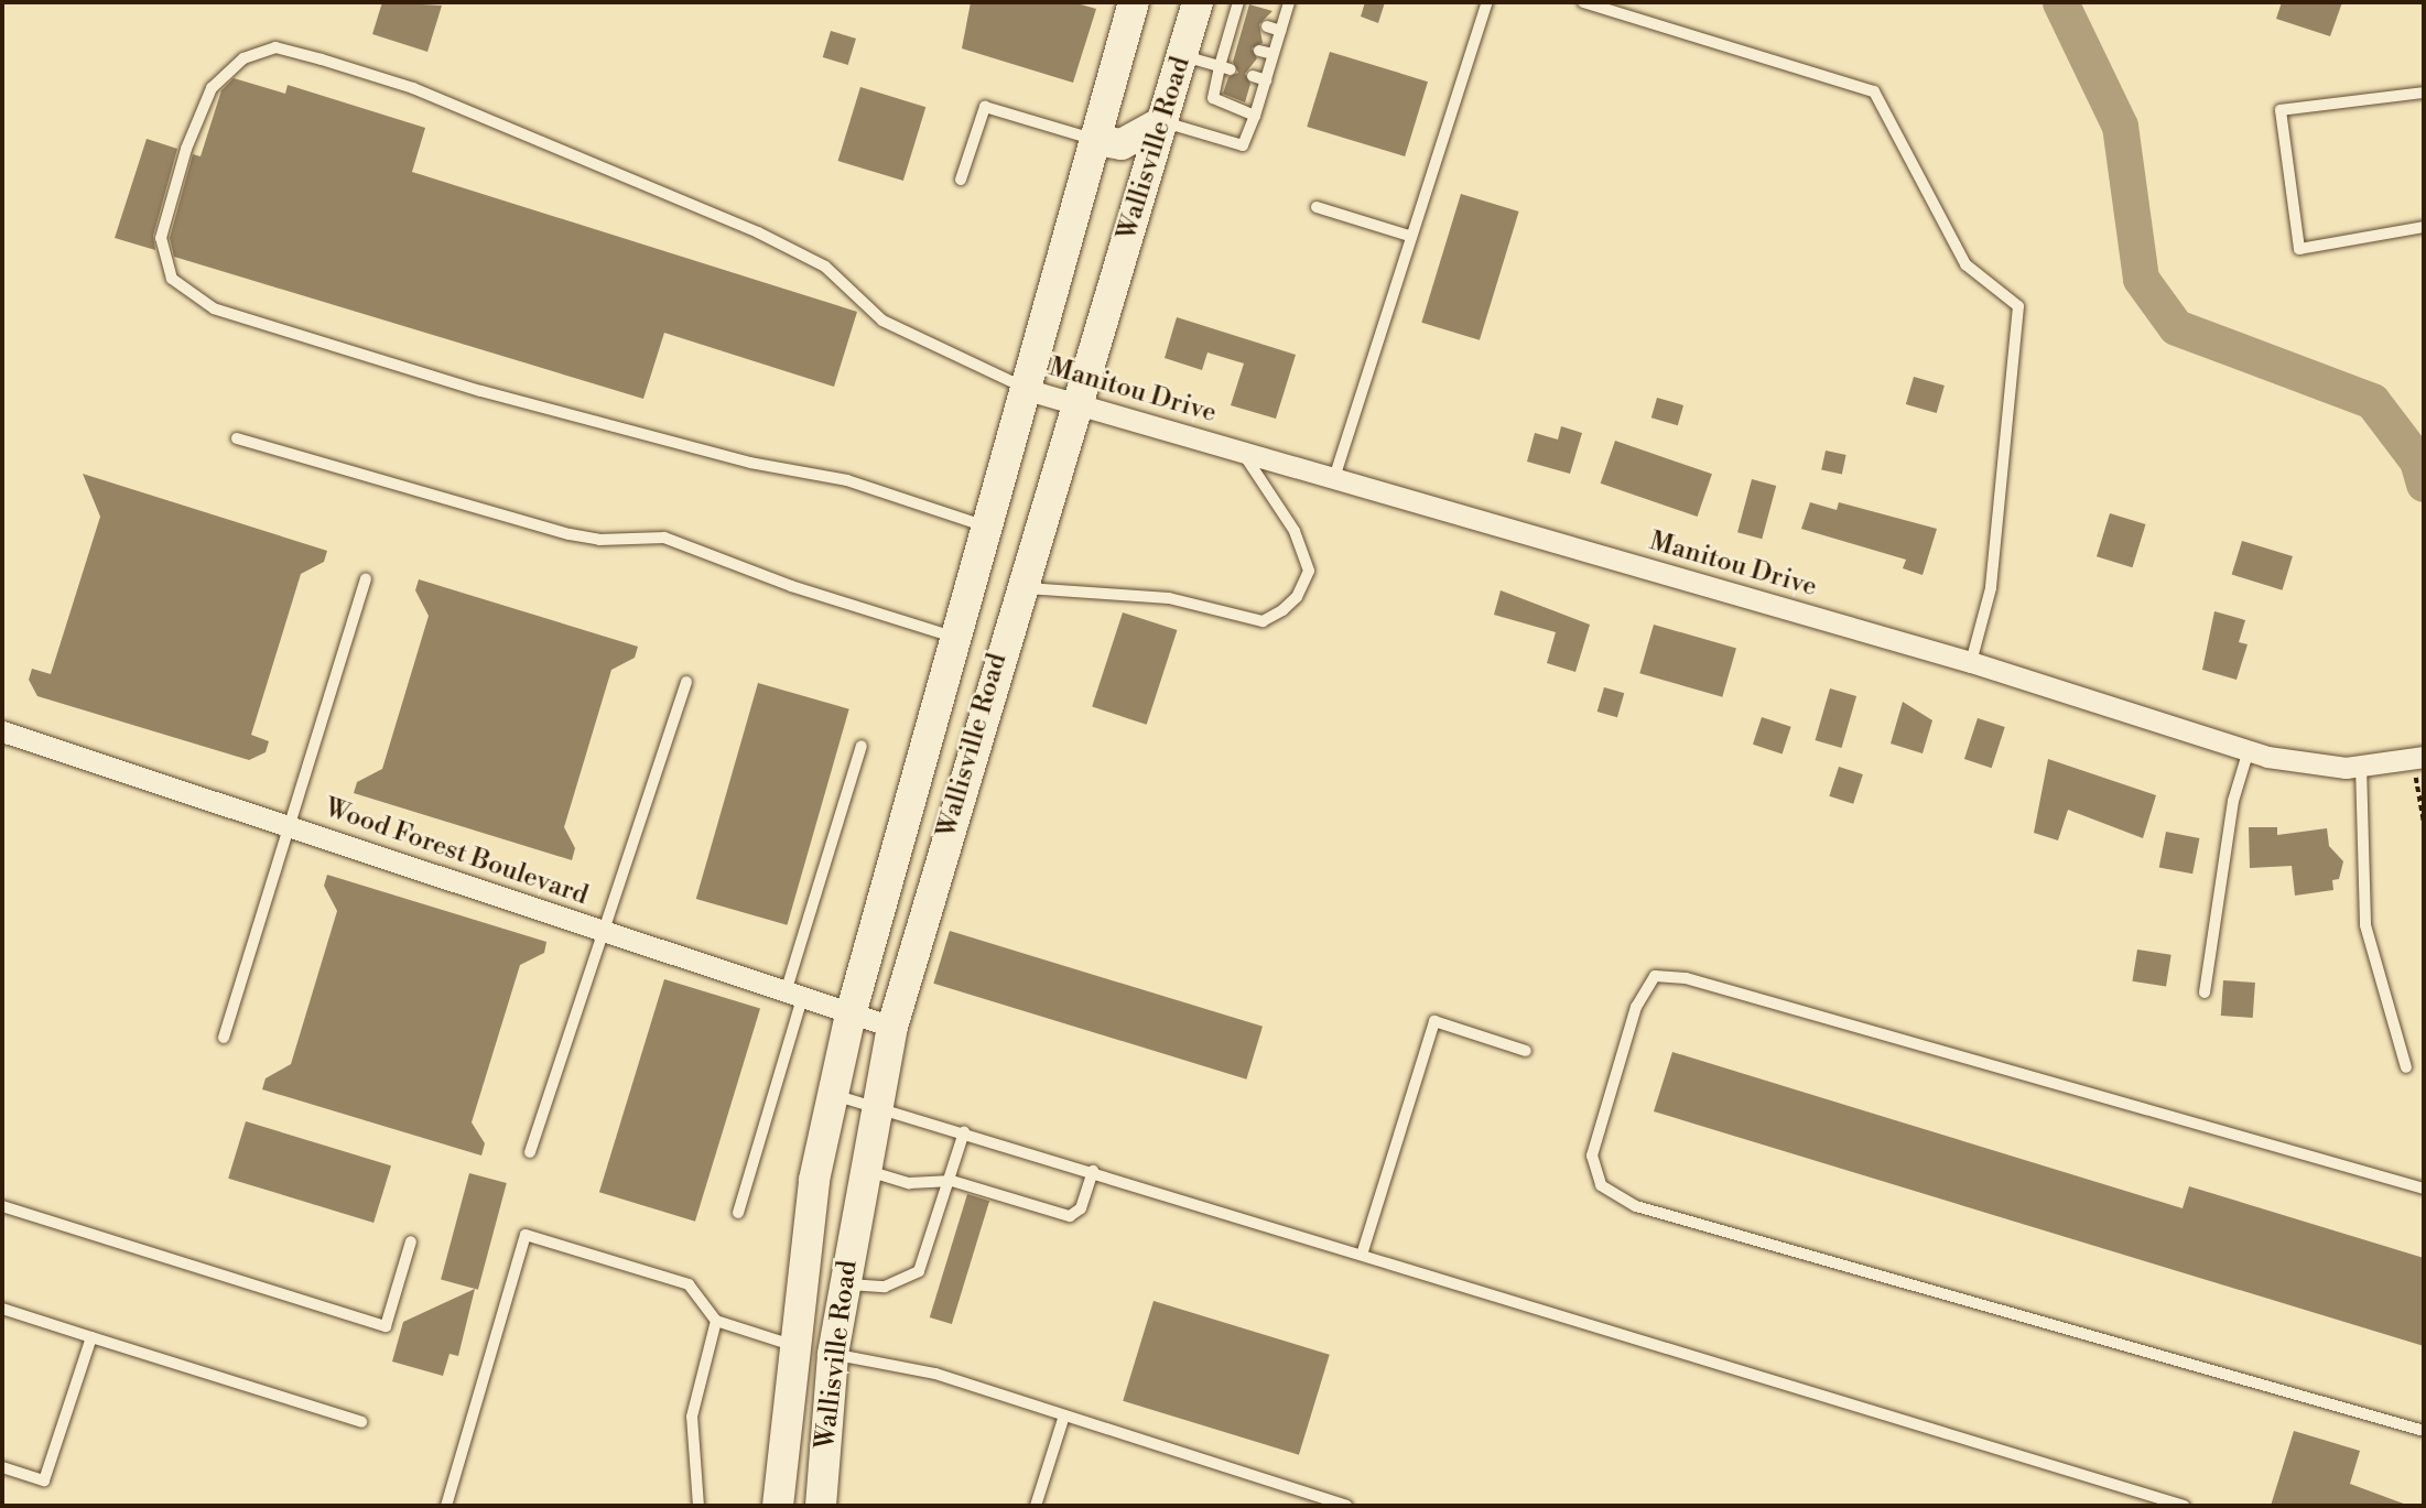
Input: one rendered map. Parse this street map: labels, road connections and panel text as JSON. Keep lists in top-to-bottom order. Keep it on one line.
{"streets":{"main road":["Wallisville Road"],"street":["Manitou Drive","Wood Forest Boulevard"]},"crossings":[["Wallisville Road","Manitou Drive"],["Wallisville Road","Wood Forest Boulevard"]]}
